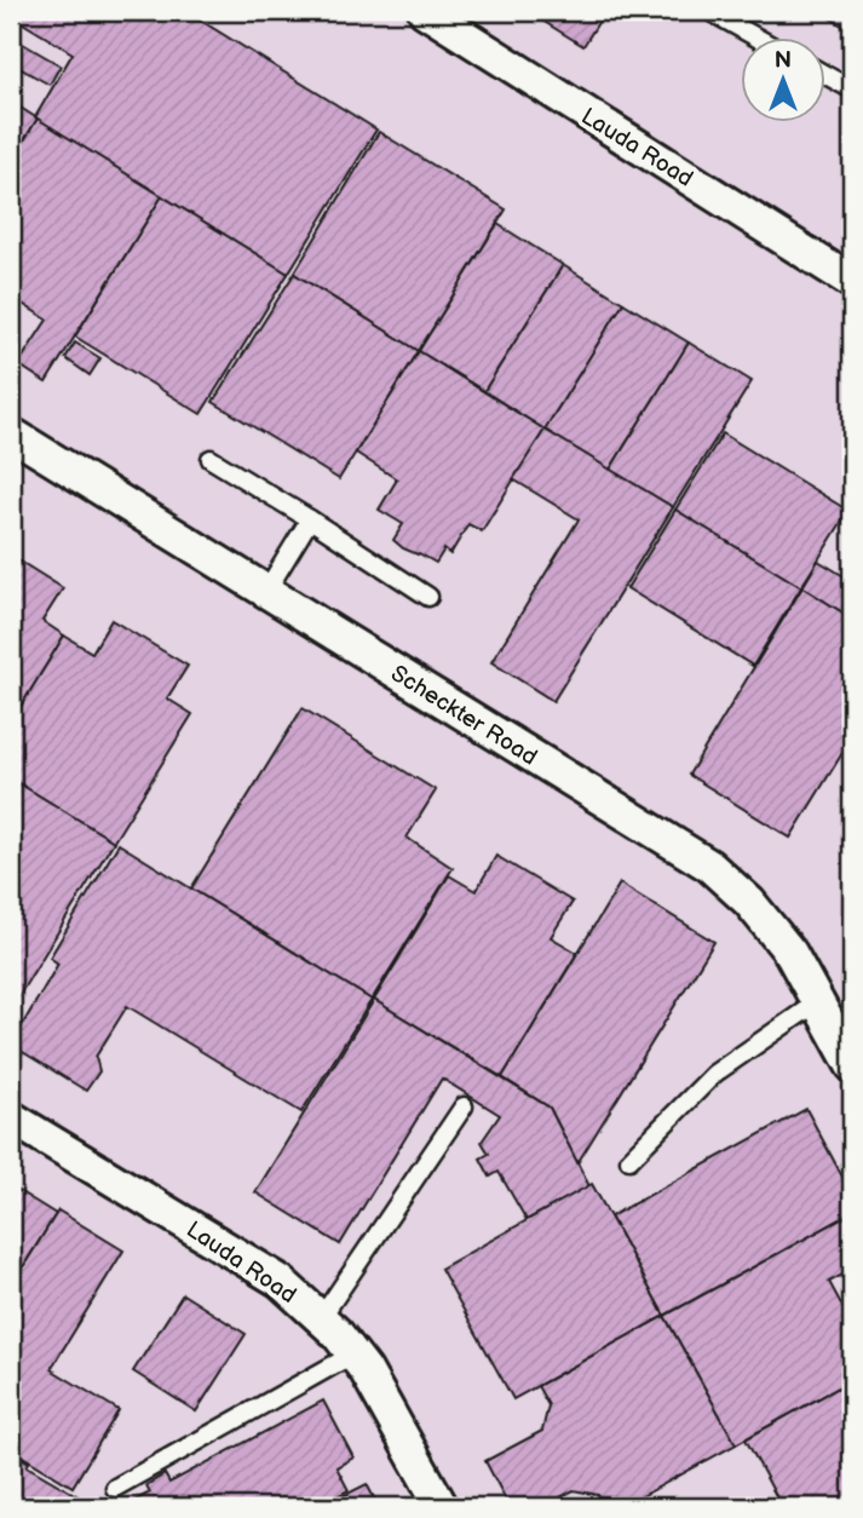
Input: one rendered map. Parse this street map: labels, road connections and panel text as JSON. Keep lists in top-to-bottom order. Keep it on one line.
{"streets":{"street":["Lauda Road","Scheckter Road"]},"north":"top"}
